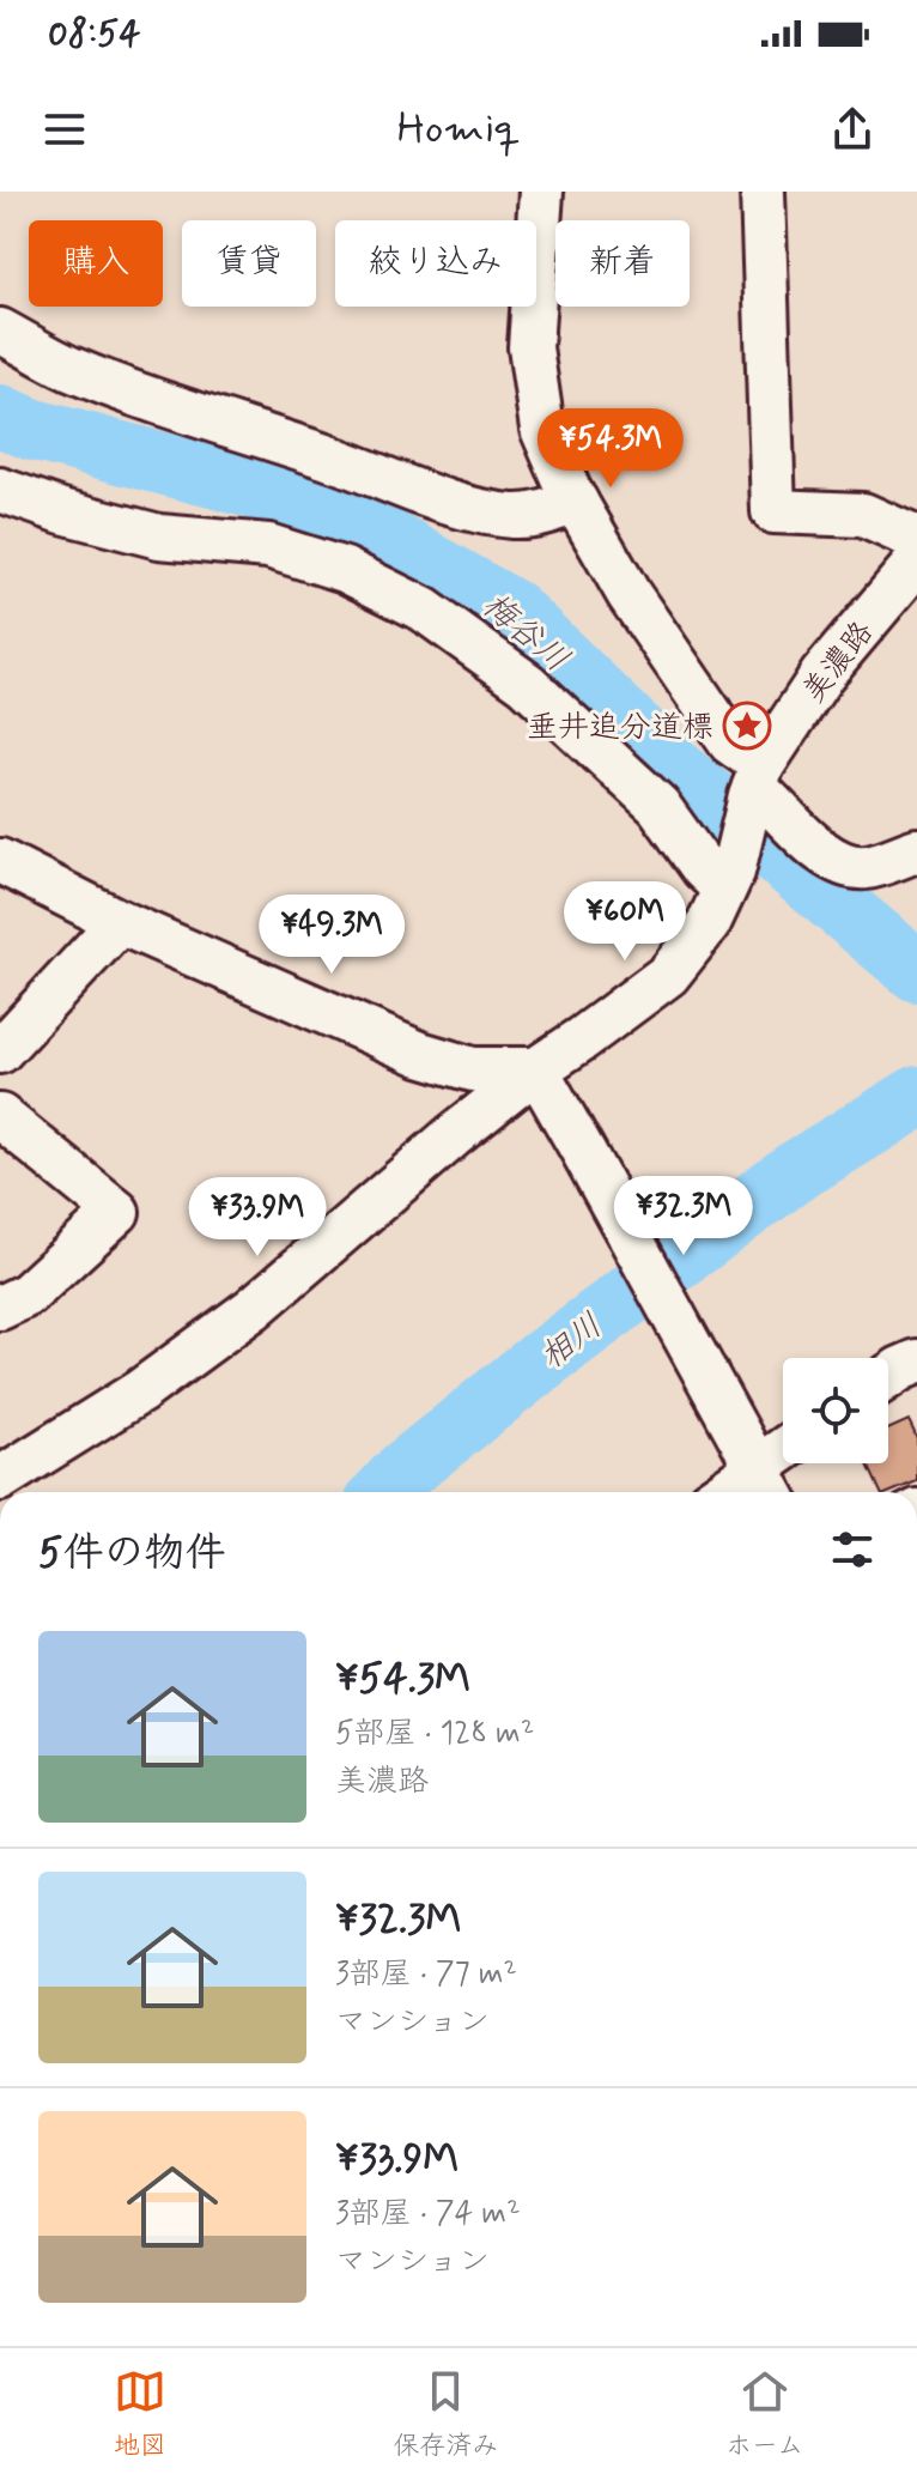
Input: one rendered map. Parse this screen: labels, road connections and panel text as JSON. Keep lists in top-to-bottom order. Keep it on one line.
{"streets":{"street":["美濃路"]},"water":["梅谷川","相川"],"places":{"place":["垂井追分道標"]},"page":{"status":"08:54","header":"Homiq","chip":["購入","賃貸","絞り込み","新着"],"price":["¥54.3M","¥60M","¥49.3M","¥32.3M","¥33.9M"],"heading":"5件の物件","list":[{"name":"¥54.3M","note":"5部屋 · 128 m² · 美濃路"},{"name":"¥32.3M","note":"3部屋 · 77 m² · マンション"},{"name":"¥33.9M","note":"3部屋 · 74 m² · マンション"}],"tabs":["地図","保存済み","ホーム"]}}
